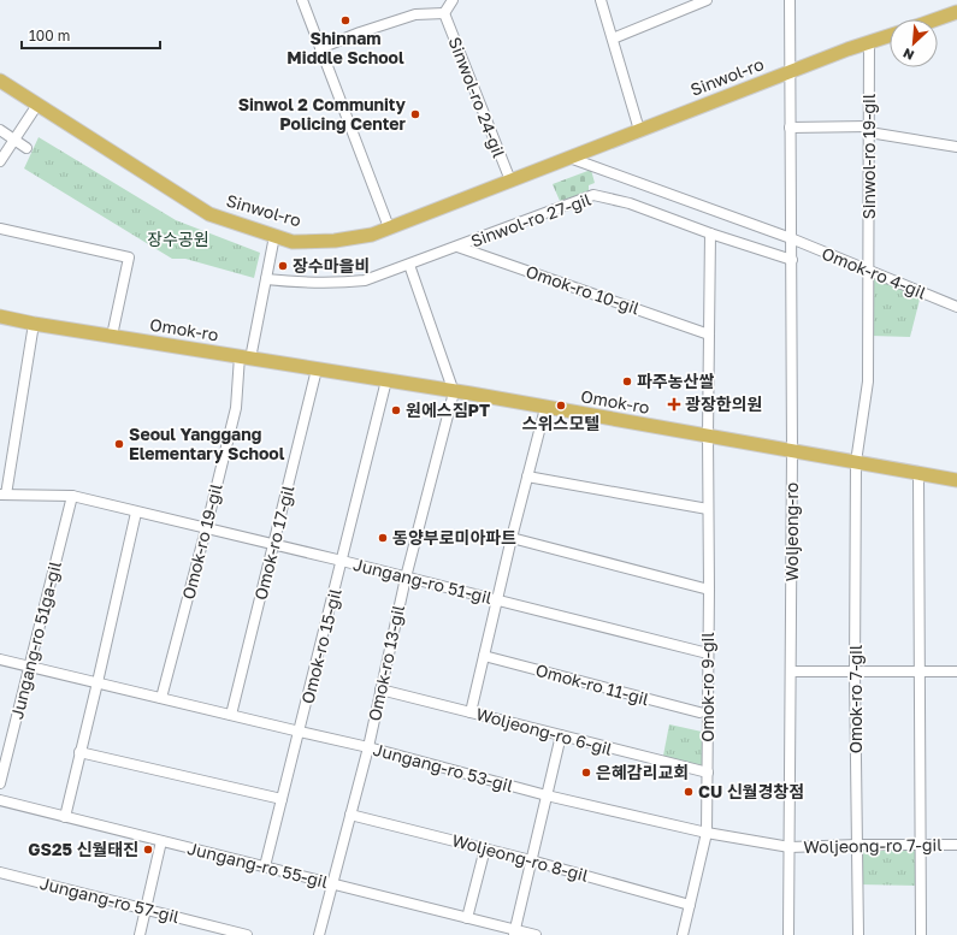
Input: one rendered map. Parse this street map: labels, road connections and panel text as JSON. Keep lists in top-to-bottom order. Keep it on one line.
{"streets":{"main road":["Sinwol-ro","Omok-ro"],"street":["Sinwol-ro 24-gil","Sinwol-ro 19-gil","Sinwol-ro 27-gil","Omok-ro 4-gil","Omok-ro 10-gil","Woljeong-ro","Omok-ro 19-gil","Omok-ro 17-gil","Jungang-ro 51-gil","Jungang-ro 51ga-gil","Omok-ro 15-gil","Omok-ro 13-gil","Omok-ro 11-gil","Omok-ro 9-gil","Omok-ro 7-gil","Woljeong-ro 6-gil","Jungang-ro 53-gil","Woljeong-ro 7-gil","Woljeong-ro 8-gil","Jungang-ro 55-gil","Jungang-ro 57-gil"]},"crossings":[["Sinwol-ro","Sinwol-ro 24-gil"],["Sinwol-ro","Sinwol-ro 19-gil"],["Sinwol-ro","Woljeong-ro"],["Sinwol-ro 19-gil","Omok-ro 4-gil"],["Sinwol-ro 27-gil","Omok-ro 10-gil"],["Sinwol-ro 27-gil","Woljeong-ro"],["Omok-ro 4-gil","Woljeong-ro"],["Omok-ro","Woljeong-ro"],["Omok-ro","Omok-ro 19-gil"],["Omok-ro","Omok-ro 17-gil"],["Omok-ro","Omok-ro 15-gil"],["Omok-ro","Omok-ro 13-gil"],["Omok-ro","Omok-ro 9-gil"],["Omok-ro","Omok-ro 7-gil"],["Woljeong-ro","Jungang-ro 53-gil"],["Woljeong-ro","Woljeong-ro 7-gil"],["Omok-ro 19-gil","Jungang-ro 51-gil"],["Omok-ro 19-gil","Jungang-ro 53-gil"],["Omok-ro 17-gil","Jungang-ro 51-gil"],["Omok-ro 17-gil","Jungang-ro 53-gil"],["Jungang-ro 51-gil","Jungang-ro 51ga-gil"],["Jungang-ro 51-gil","Omok-ro 15-gil"],["Jungang-ro 51-gil","Omok-ro 13-gil"],["Jungang-ro 51-gil","Omok-ro 9-gil"],["Jungang-ro 51ga-gil","Jungang-ro 53-gil"],["Omok-ro 15-gil","Jungang-ro 53-gil"],["Omok-ro 15-gil","Jungang-ro 55-gil"],["Omok-ro 13-gil","Woljeong-ro 6-gil"],["Omok-ro 13-gil","Jungang-ro 53-gil"],["Omok-ro 13-gil","Woljeong-ro 8-gil"],["Omok-ro 13-gil","Jungang-ro 55-gil"],["Omok-ro 9-gil","Woljeong-ro 6-gil"],["Omok-ro 9-gil","Jungang-ro 53-gil"],["Omok-ro 9-gil","Woljeong-ro 8-gil"],["Omok-ro 7-gil","Woljeong-ro 7-gil"],["Jungang-ro 53-gil","Woljeong-ro 7-gil"]],"parks":["장수공원"],"places":{"other":["Shinnam Middle School","Sinwol 2 Community Policing Center","장수마을비","파주농산쌀","스위스모텔","원에스짐PT","Seoul Yanggang Elementary School","동양부로미아파트","은혜감리교회","CU 신월경창점","GS25 신월태진"],"health":["광장한의원"]},"scale_bar":"100 m","north":"bottom left"}
